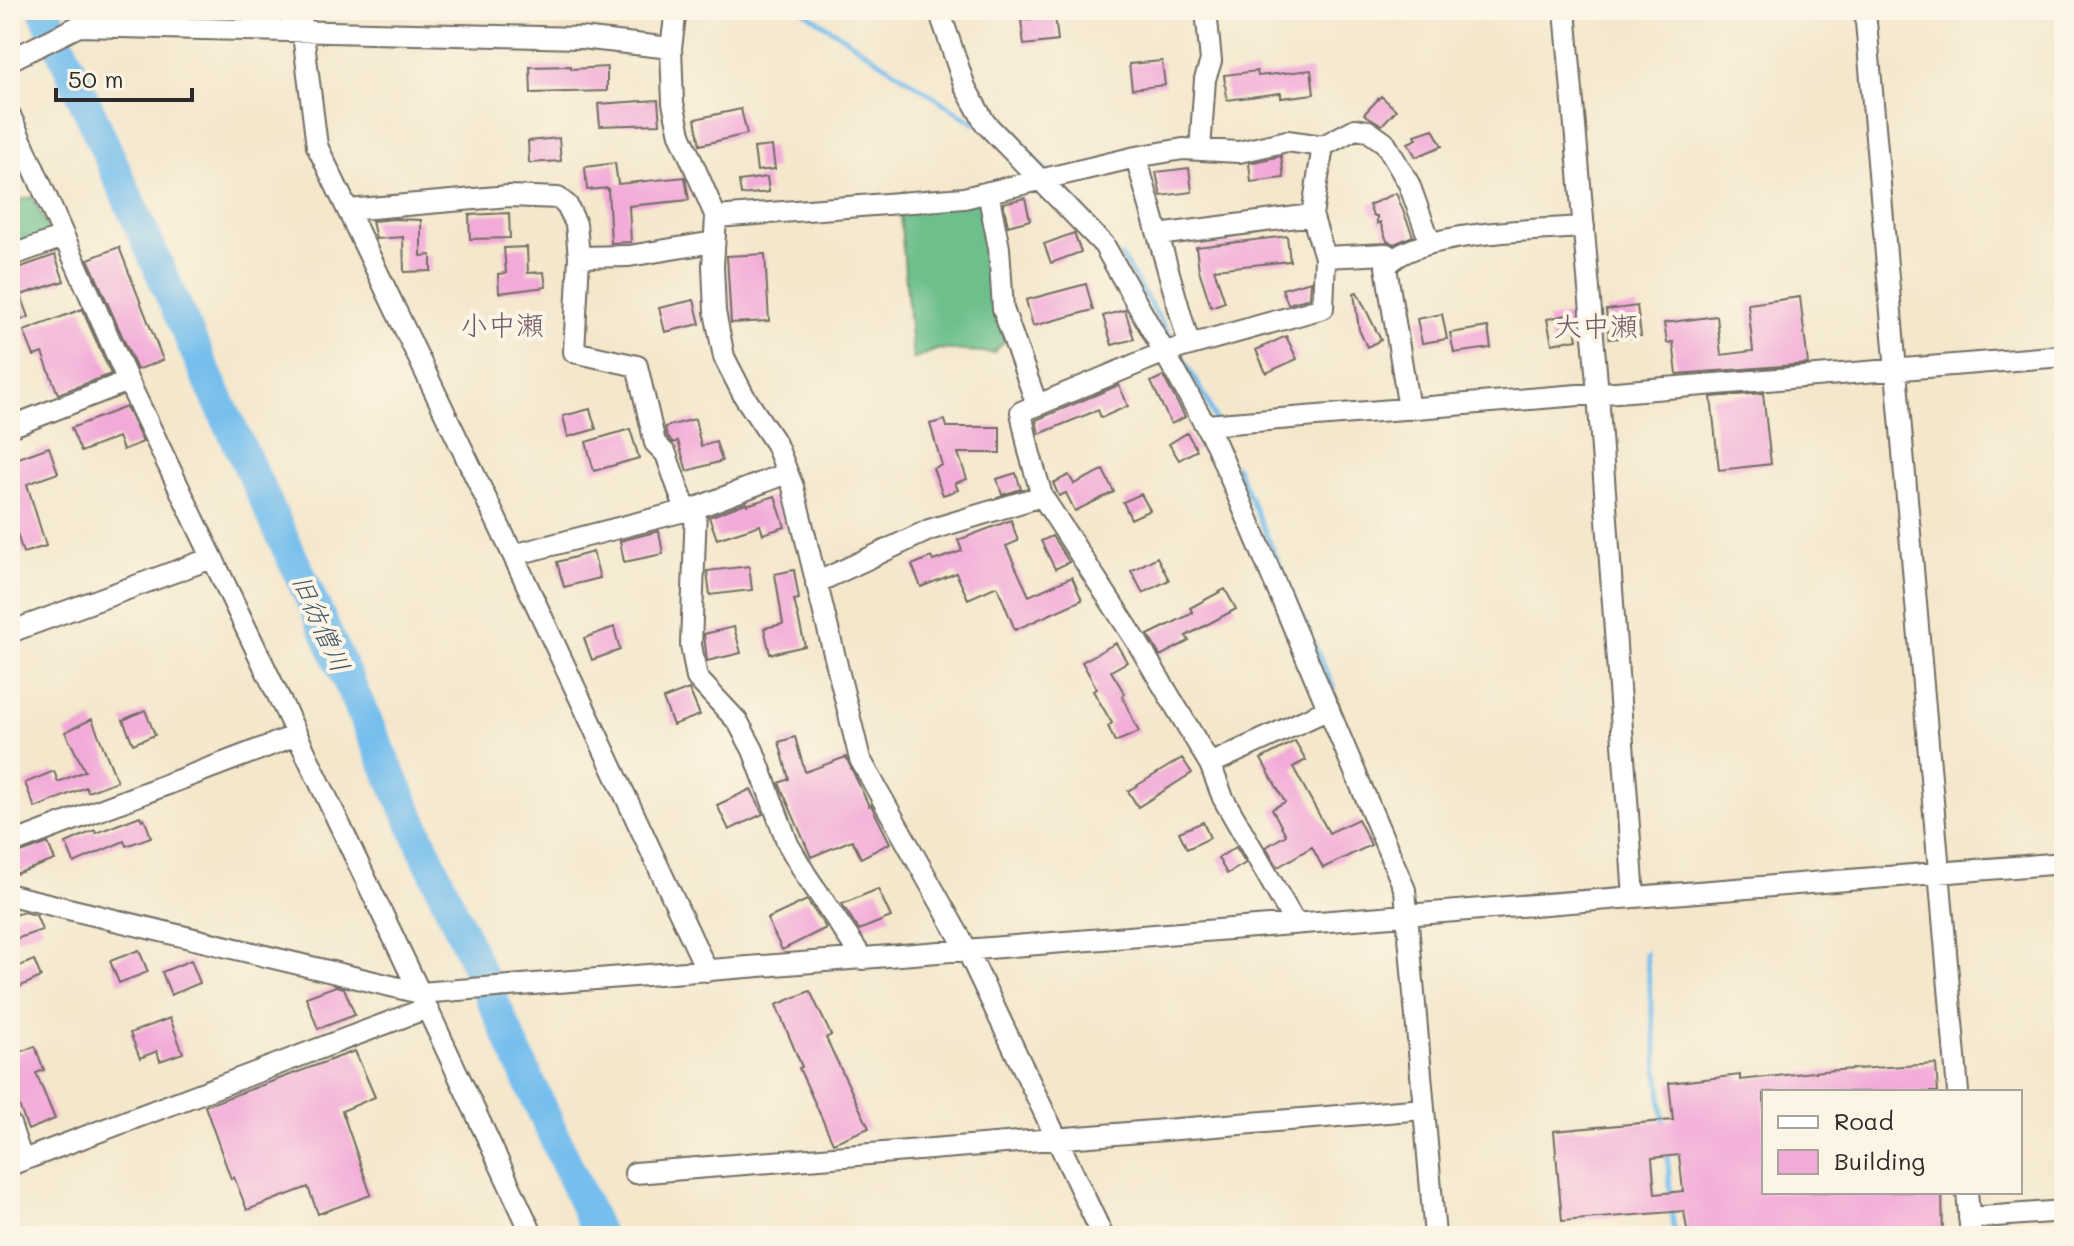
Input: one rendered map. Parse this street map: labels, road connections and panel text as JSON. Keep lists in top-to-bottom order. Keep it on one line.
{"districts":["小中瀬","大中瀬"],"water":["旧彷僧川"],"legend":["Road","Building"],"scale_bar":"50 m"}
